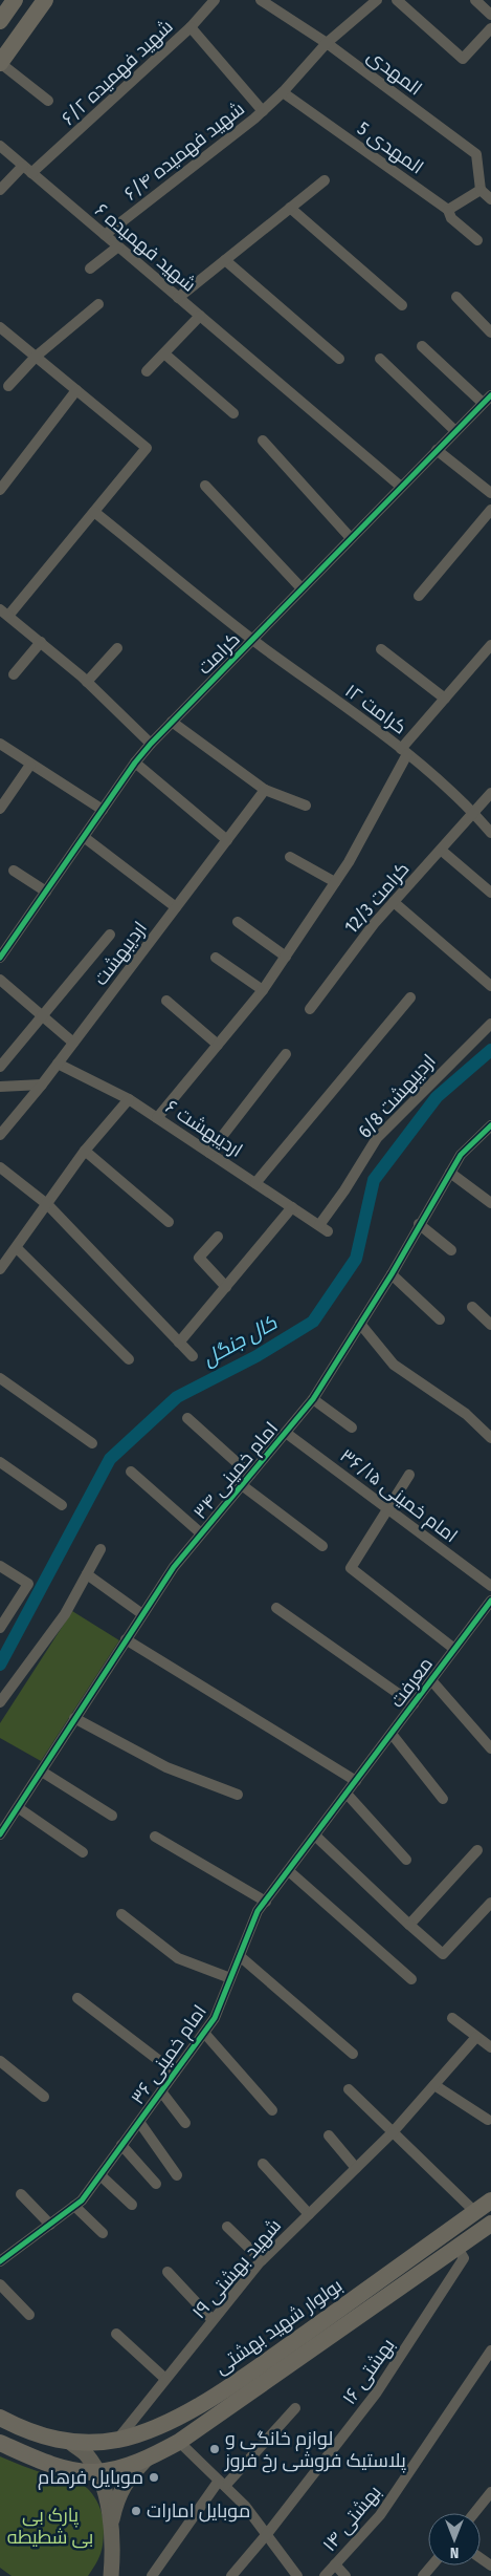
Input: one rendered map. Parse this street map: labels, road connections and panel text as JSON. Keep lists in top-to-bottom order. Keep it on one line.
{"streets":{"main road":["بولوار شهید بهشتی"],"street":["شهید فهمیده ۶/۲","المهدی","المهدی 5","شهید فهمیده ۶/۴","شهید فهمیده ۶","کرامت","کرامت ۱۲","کرامت 12/3","اردیبهشت","اردیبهشت 6/8","اردیبهشت ۶","امام خمینی ۳۴","امام خمینی ۳۶/۱۵","معرفت","امام خمینی ۳۶","شهید بهشتی ۱۹","بهشتی ۱۶","بهشتی ۱۴"]},"crossings":[["شهید فهمیده ۶/۲","شهید فهمیده ۶/۴"],["شهید فهمیده ۶/۲","شهید فهمیده ۶"],["المهدی","شهید فهمیده ۶/۴"],["المهدی 5","شهید فهمیده ۶/۴"],["شهید فهمیده ۶/۴","شهید فهمیده ۶"],["شهید فهمیده ۶","کرامت"],["کرامت","کرامت ۱۲"],["کرامت ۱۲","کرامت 12/3"],["اردیبهشت","اردیبهشت ۶"],["اردیبهشت 6/8","اردیبهشت ۶"],["امام خمینی ۳۴","امام خمینی ۳۶/۱۵"],["معرفت","امام خمینی ۳۶"],["شهید بهشتی ۱۹","بولوار شهید بهشتی"],["بولوار شهید بهشتی","بهشتی ۱۶"]],"water":["کال جنگل"],"parks":["پارک بی بی شطیطه"],"places":["لوازم خانگی و پلاستیک فروشی رخ فروز","موبایل فرهام","موبایل امارات"],"north":"bottom"}
